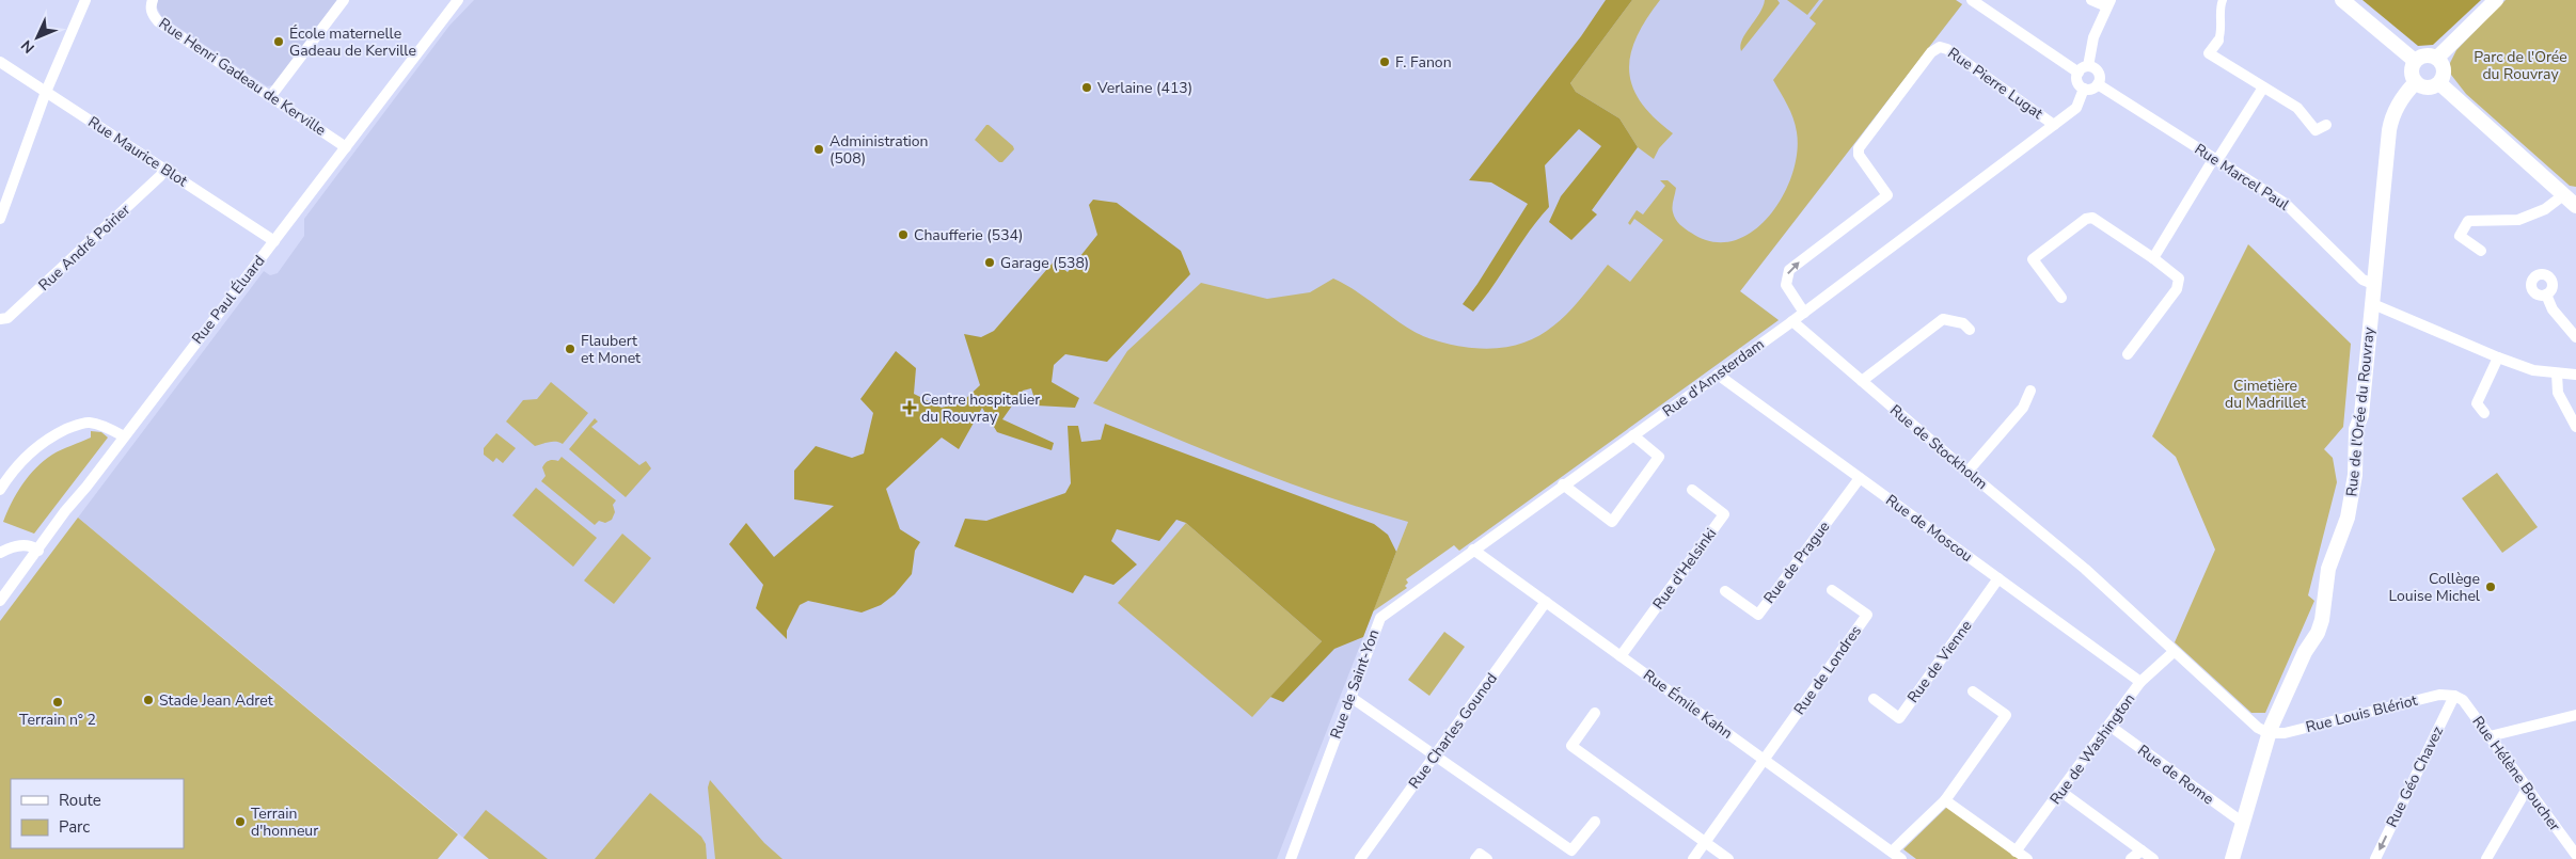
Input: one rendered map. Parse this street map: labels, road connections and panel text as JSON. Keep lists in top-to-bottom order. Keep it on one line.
{"streets":{"street":["Rue Henri Gadeau de Kerville","Rue Pierre Lugat","Rue Maurice Blot","Rue Marcel Paul","Rue André Poirier","Rue Paul Éluard","Rue d'Amsterdam","Rue de l'Orée du Rouvray","Rue de Stockholm","Rue de Moscou","Rue de Prague","Rue d'Helsinki","Rue de Vienne","Rue de Londres","Rue de Saint-Yon","Rue Émile Kahn","Rue Louis Blériot","Rue Charles Gounod","Rue de Washington","Rue Hélène Boucher","Rue de Rome","Rue Géo Chavez"]},"crossings":[["Rue Henri Gadeau de Kerville","Rue Paul Éluard"],["Rue Maurice Blot","Rue André Poirier"],["Rue Maurice Blot","Rue Paul Éluard"],["Rue Marcel Paul","Rue de l'Orée du Rouvray"],["Rue d'Amsterdam","Rue de Stockholm"],["Rue d'Amsterdam","Rue de Moscou"],["Rue d'Amsterdam","Rue de Saint-Yon"],["Rue d'Amsterdam","Rue Émile Kahn"],["Rue de l'Orée du Rouvray","Rue de Stockholm"],["Rue de l'Orée du Rouvray","Rue Louis Blériot"],["Rue de Stockholm","Rue Louis Blériot"],["Rue de Stockholm","Rue de Washington"],["Rue de Moscou","Rue de Prague"],["Rue de Moscou","Rue de Vienne"],["Rue de Moscou","Rue de Washington"],["Rue d'Helsinki","Rue Émile Kahn"],["Rue de Londres","Rue Émile Kahn"],["Rue de Saint-Yon","Rue Émile Kahn"],["Rue Émile Kahn","Rue Charles Gounod"],["Rue Louis Blériot","Rue Hélène Boucher"],["Rue Louis Blériot","Rue Géo Chavez"],["Rue de Washington","Rue de Rome"],["Rue Hélène Boucher","Rue Géo Chavez"]],"one_way":["Rue Géo Chavez"],"parks":["Parc de l'Orée du Rouvray","Cimetière du Madrillet"],"places":{"other":["École maternelle Gadeau de Kerville","F. Fanon","Verlaine (413)","Administration (508)","Chaufferie (534)","Garage (538)","Flaubert et Monet","Collège Louise Michel","Stade Jean Adret","Terrain n° 2","Terrain d'honneur"],"health":["Centre hospitalier du Rouvray"]},"legend":["Route","Parc"],"north":"bottom left"}
